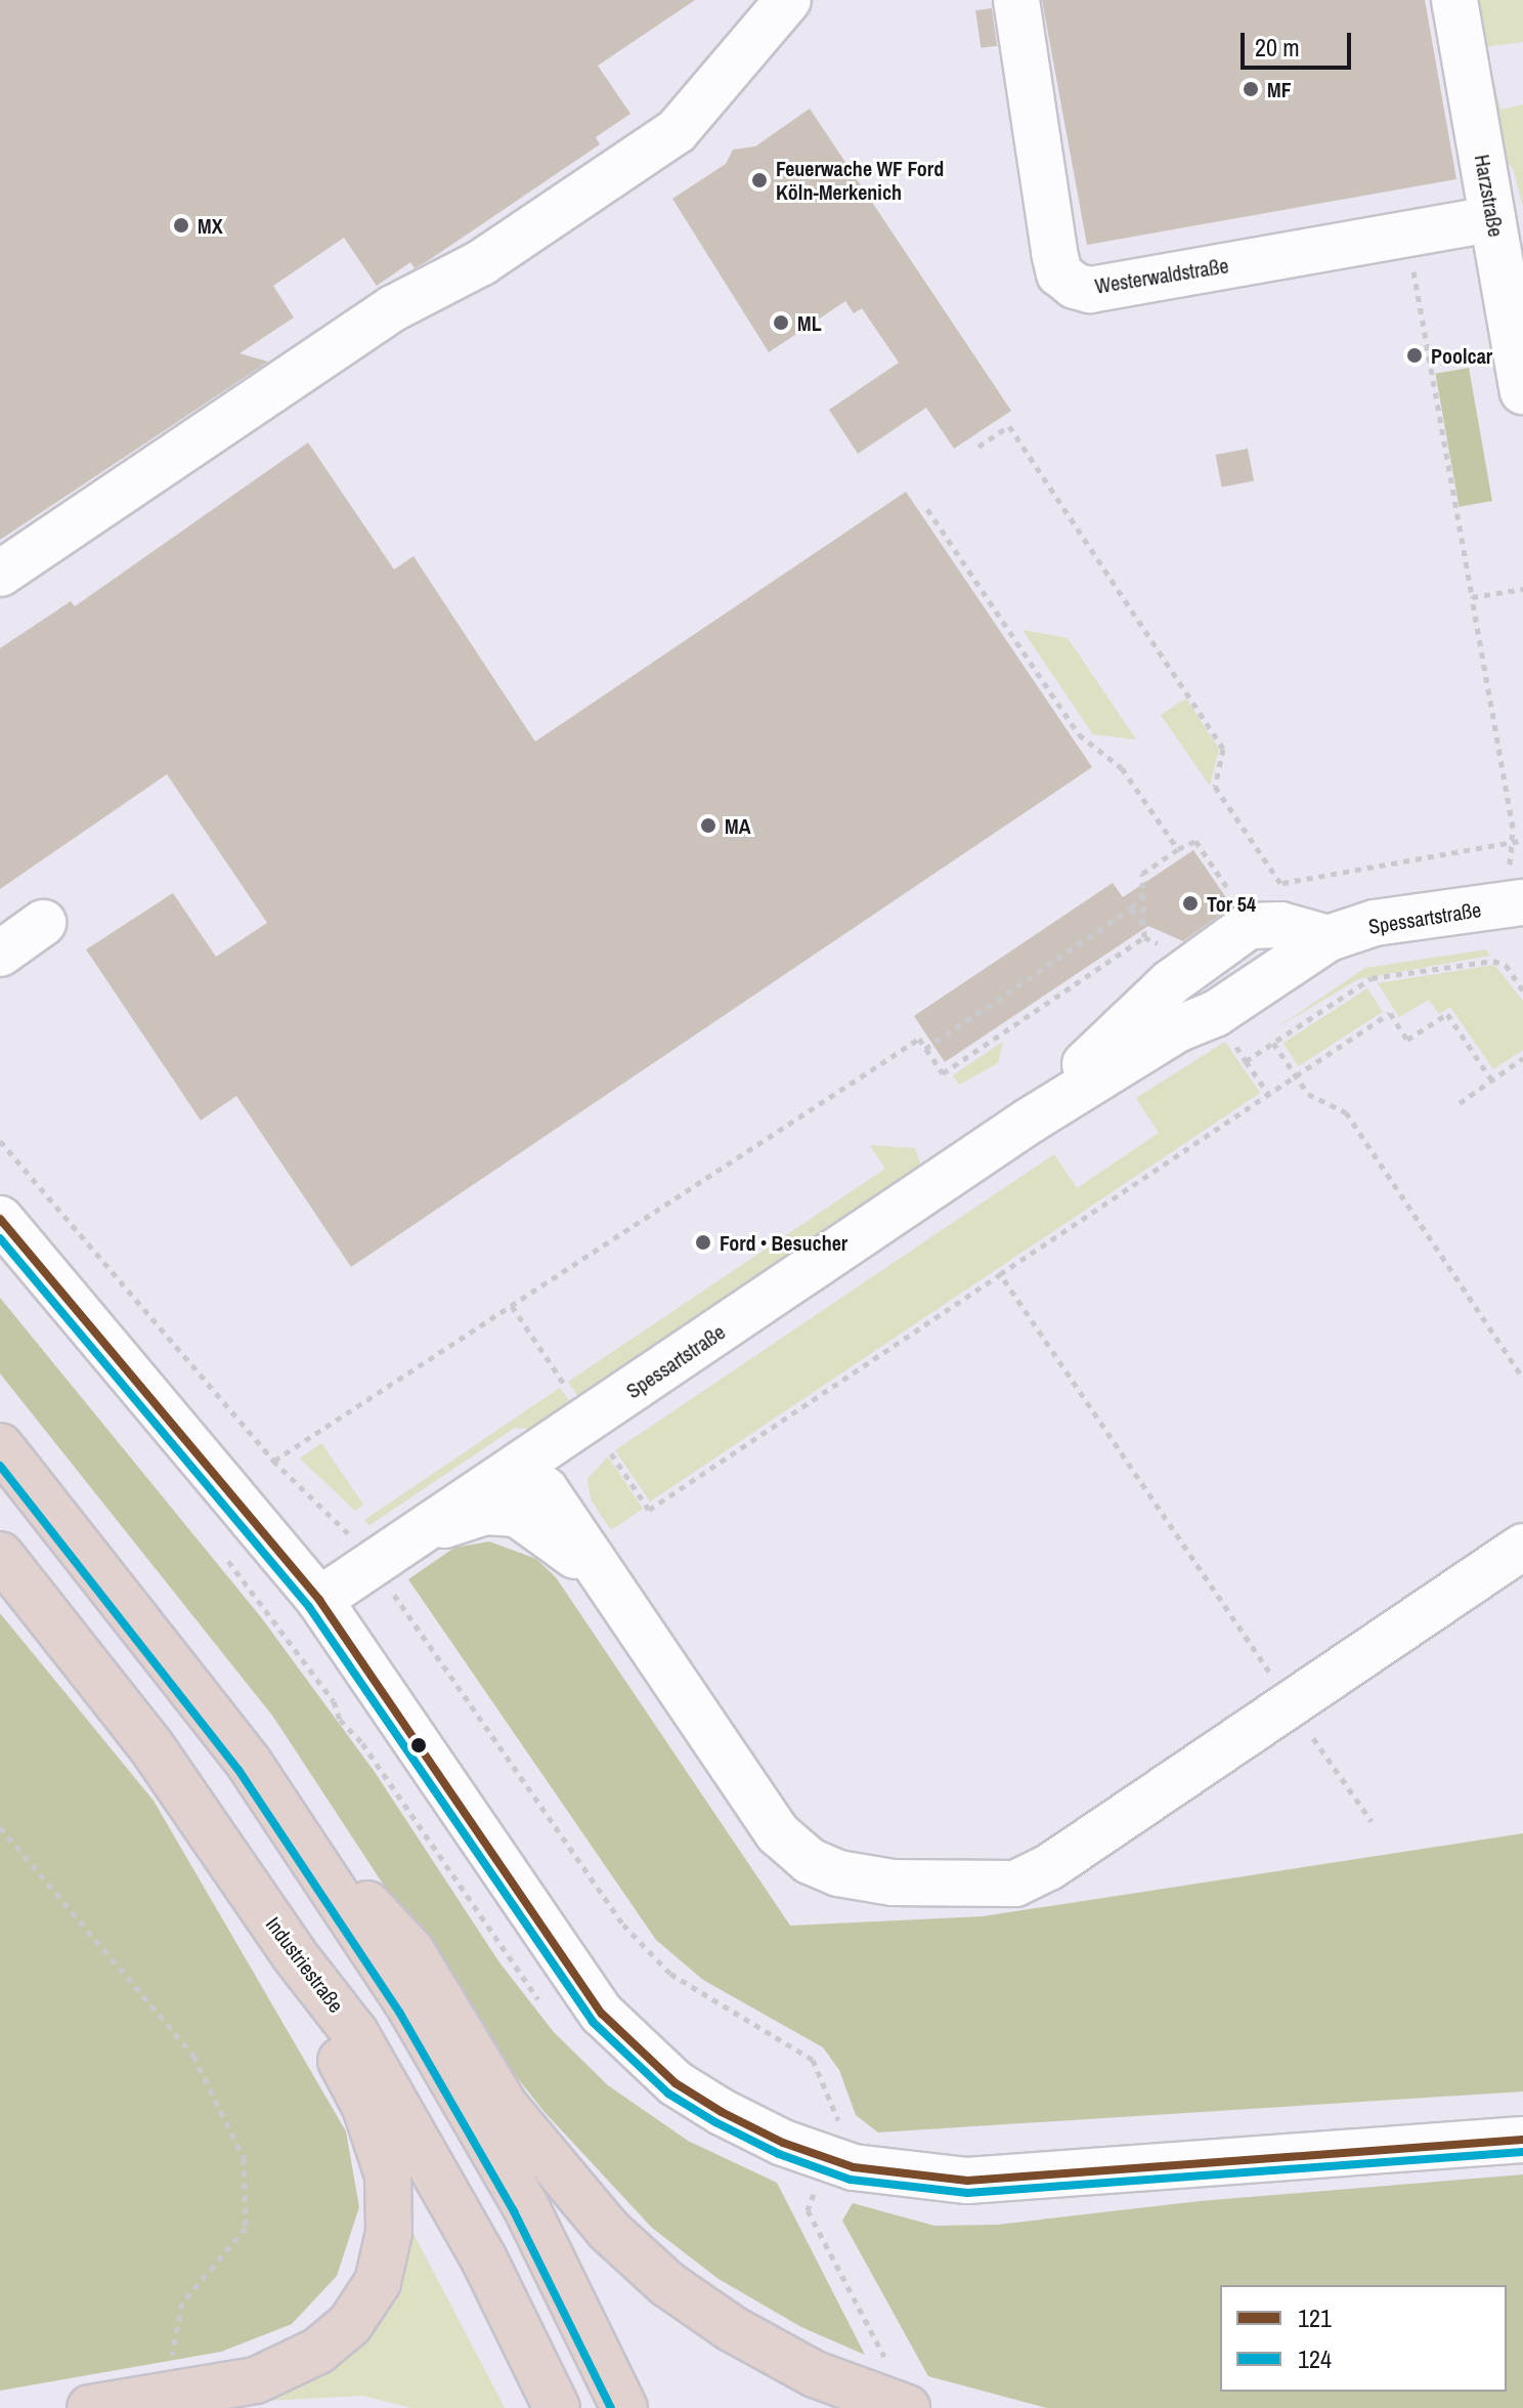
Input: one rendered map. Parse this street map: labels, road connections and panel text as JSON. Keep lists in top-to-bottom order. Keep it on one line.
{"streets":{"highway":["Industriestraße"],"street":["Harzstraße","Westerwaldstraße","Spessartstraße"]},"crossings":[["Harzstraße","Westerwaldstraße"]],"places":["MF","Feuerwache WF Ford Köln-Merkenich","MX","ML","Poolcar","MA","Tor 54","Ford • Besucher"],"lines":["transit line 121","transit line 124"],"legend":["121","124"],"scale_bar":"20 m"}
